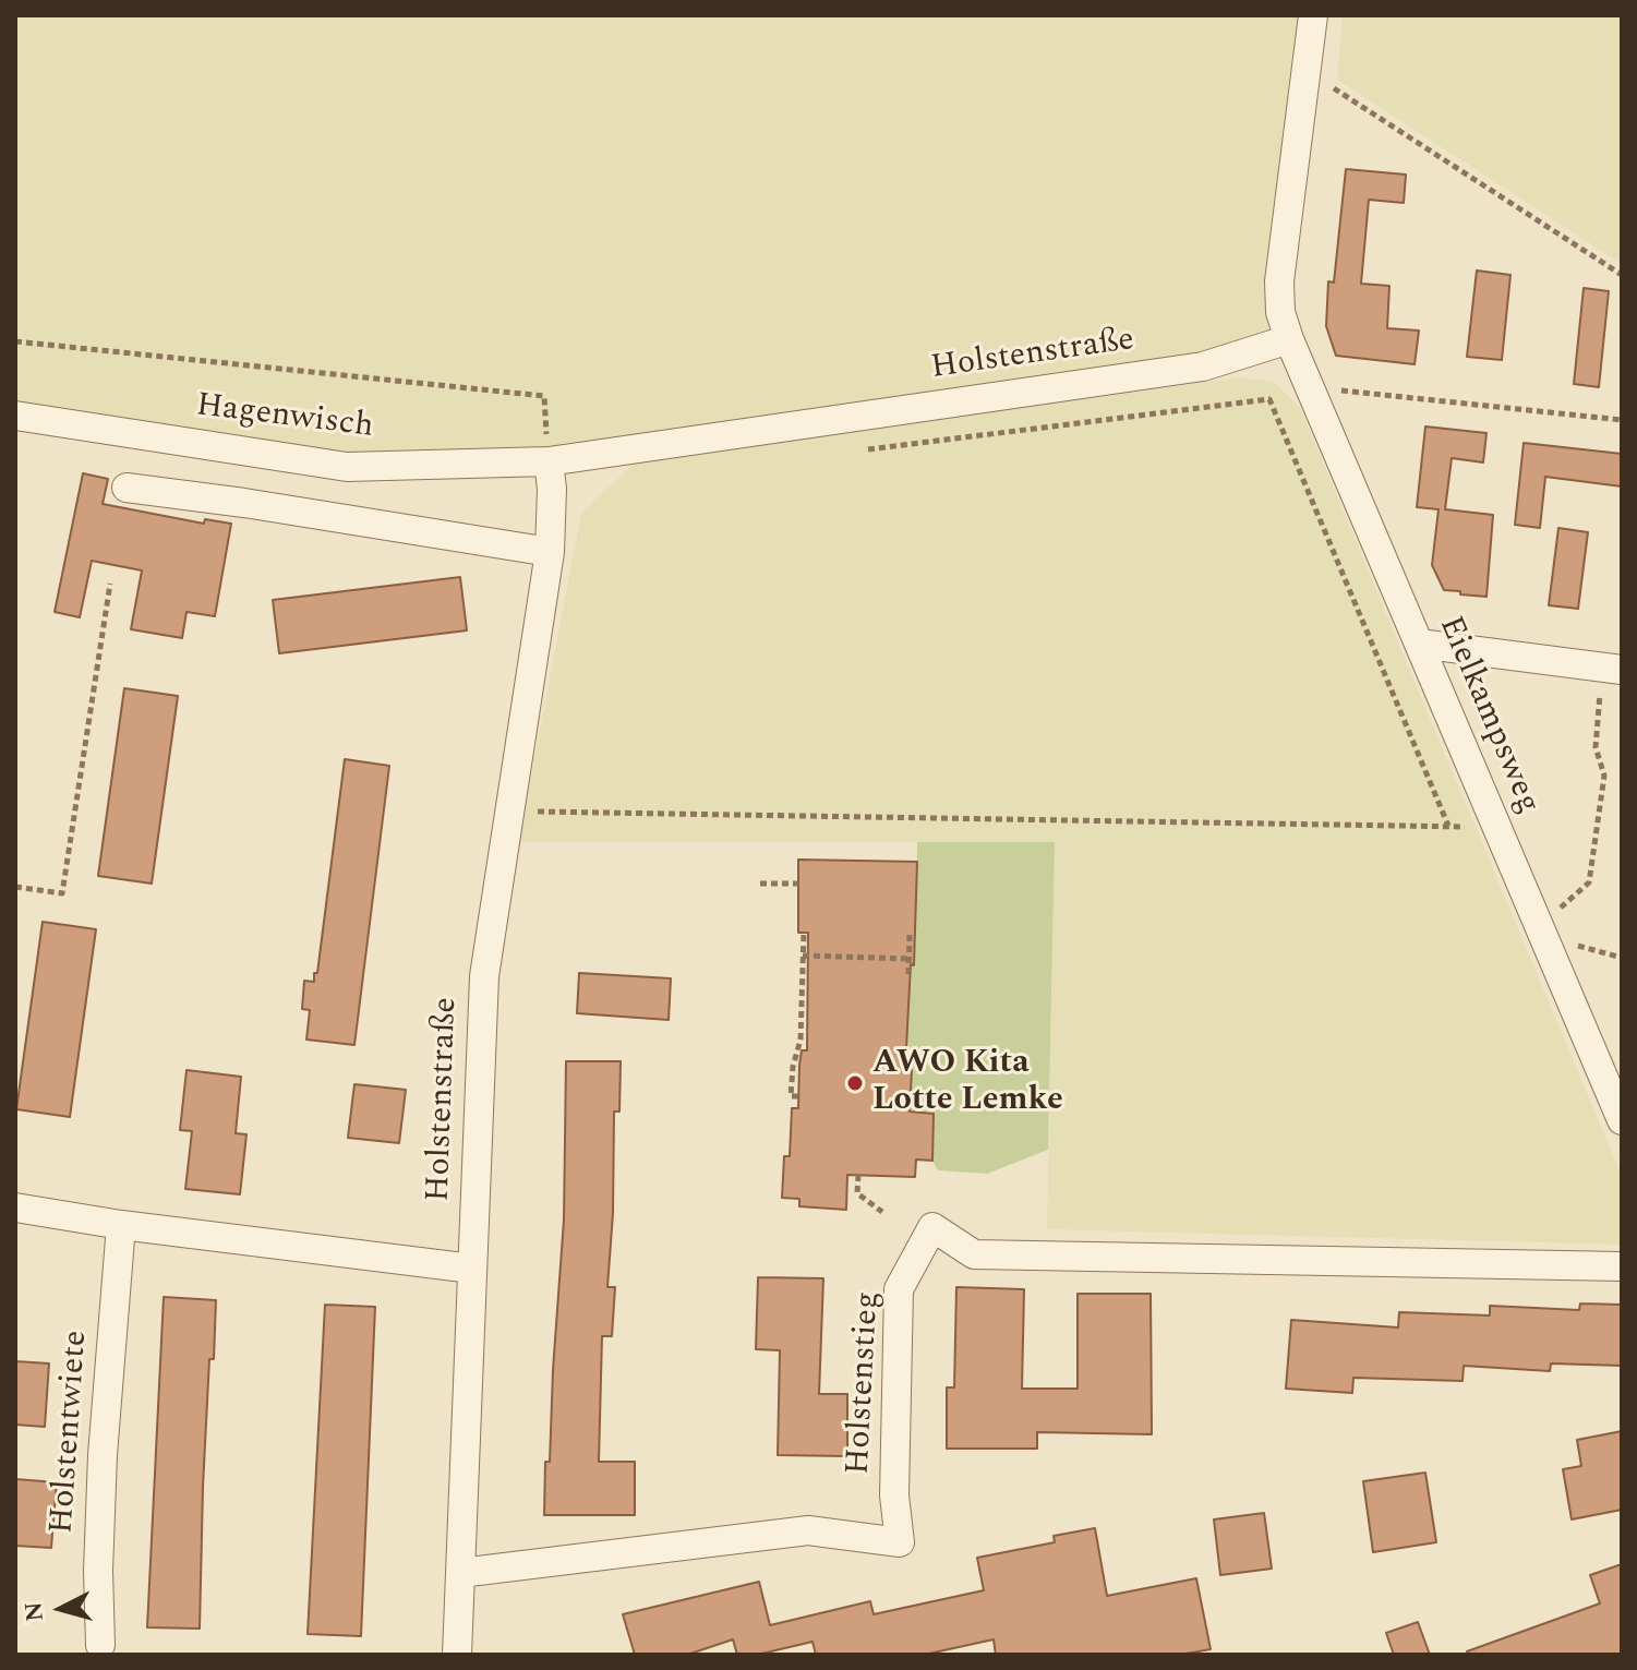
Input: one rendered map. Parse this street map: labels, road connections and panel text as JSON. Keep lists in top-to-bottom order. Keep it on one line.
{"streets":{"street":["Holstenstraße","Hagenwisch","Eielkampsweg","Holstenstieg","Holstentwiete"]},"crossings":[["Holstenstraße","Hagenwisch"],["Holstenstraße","Eielkampsweg"],["Holstenstraße","Holstenstieg"]],"places":["AWO Kita Lotte Lemke"],"north":"left"}
